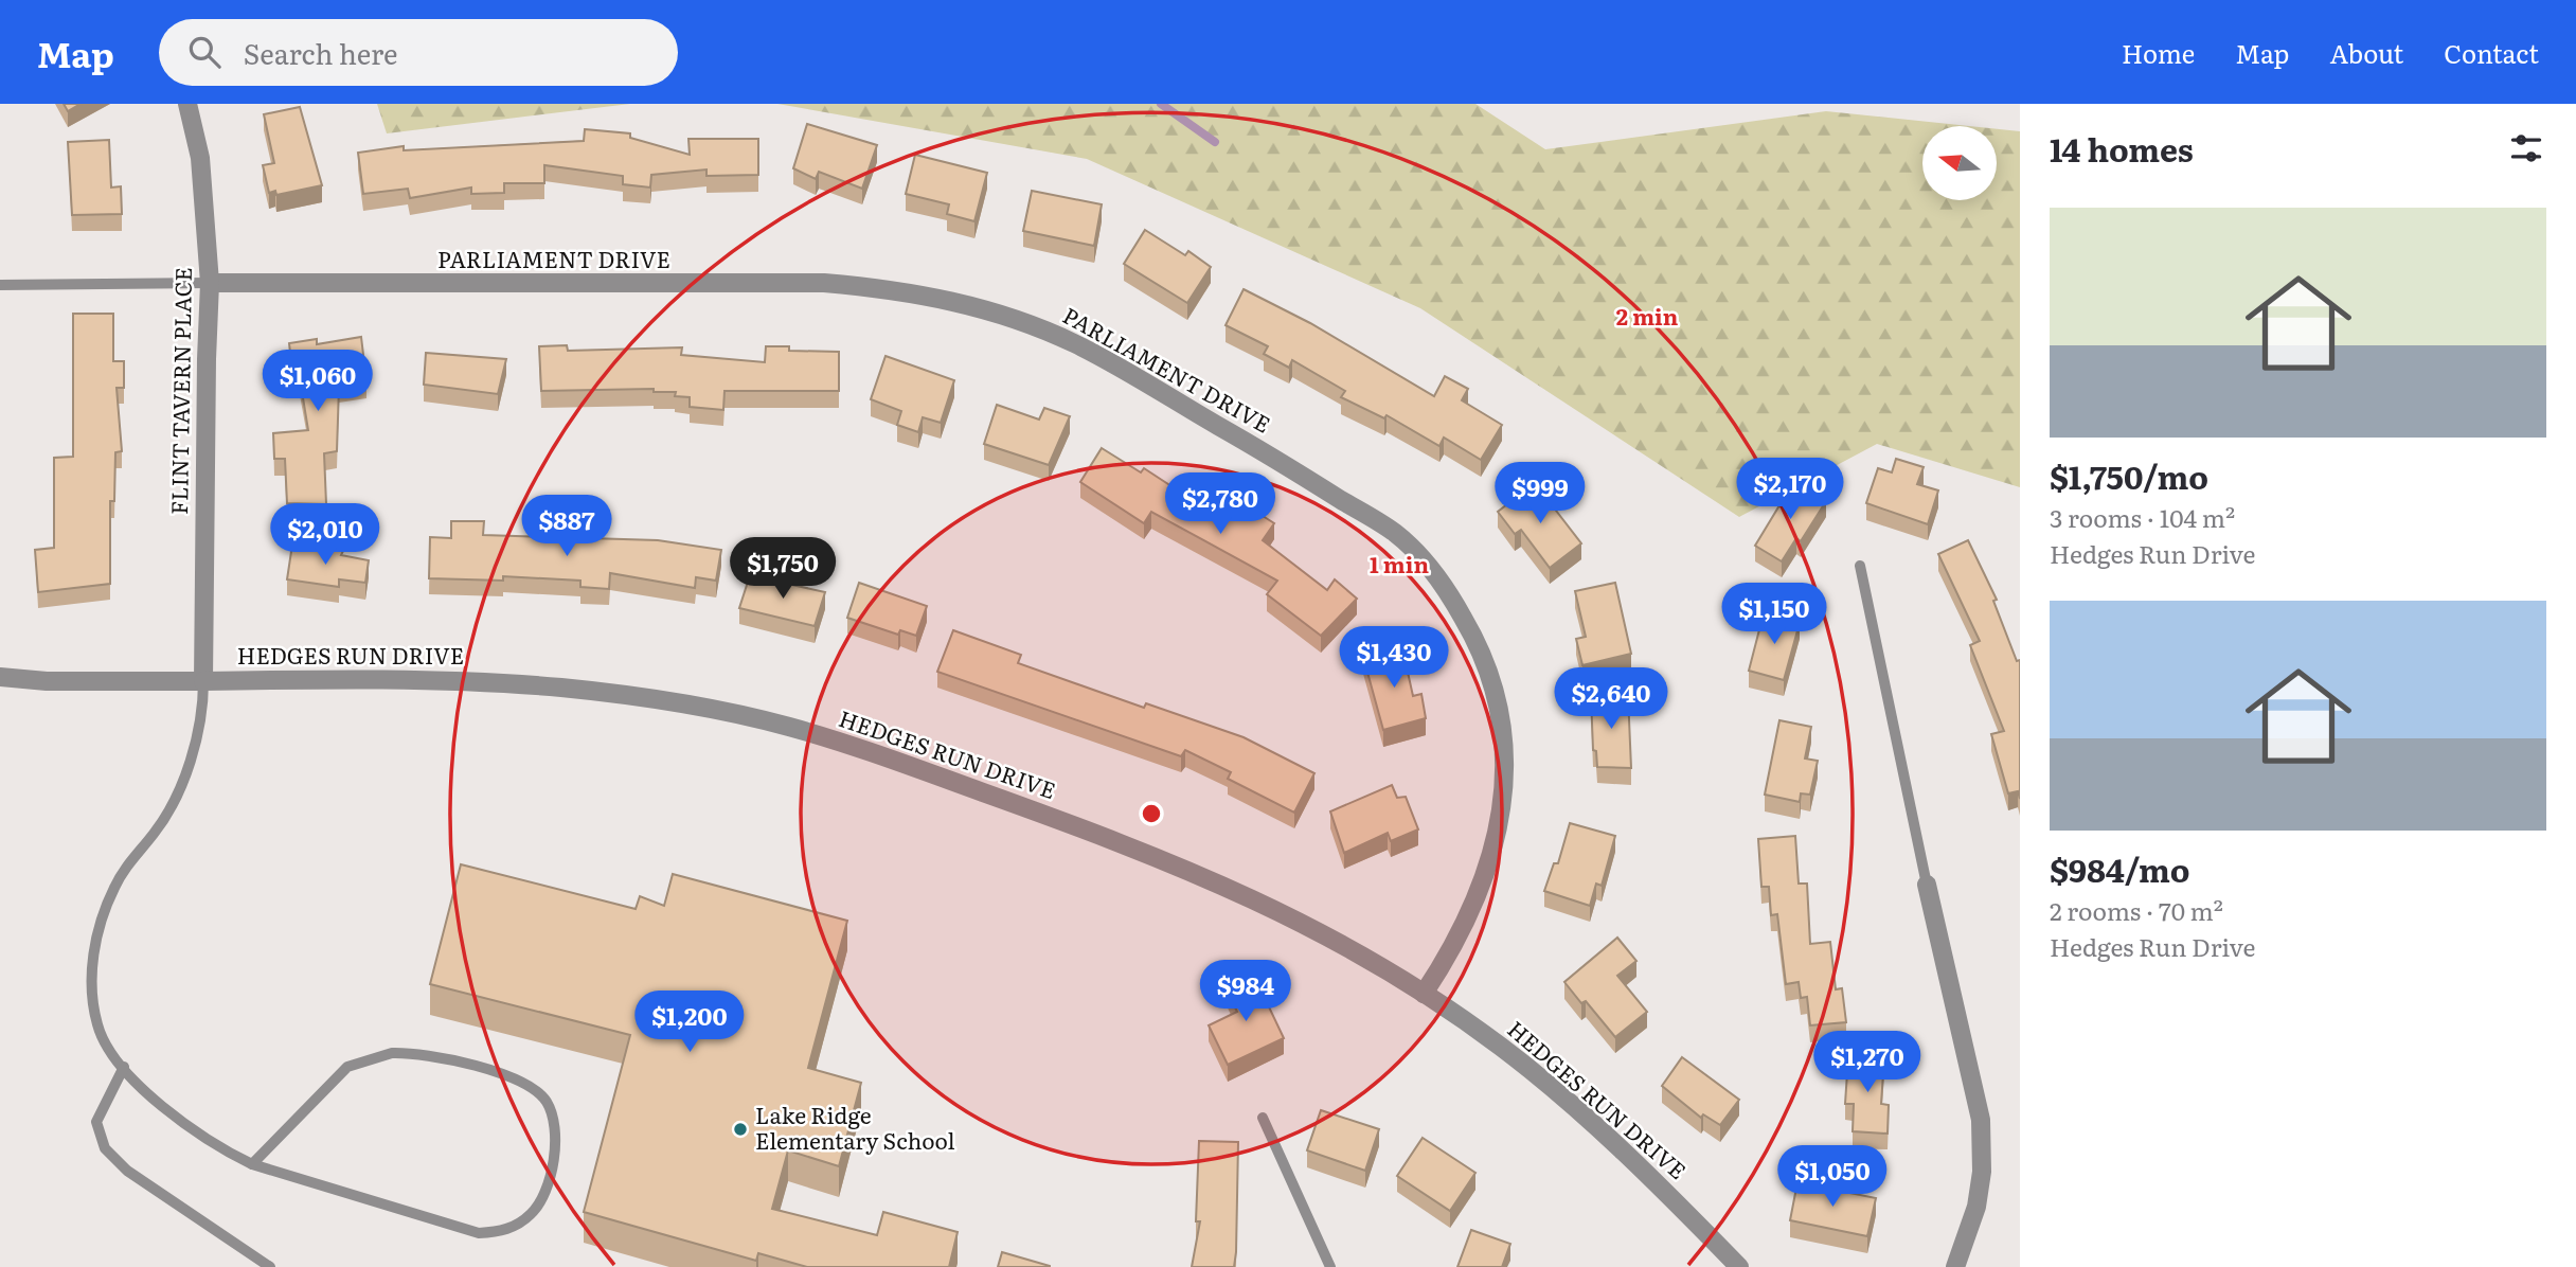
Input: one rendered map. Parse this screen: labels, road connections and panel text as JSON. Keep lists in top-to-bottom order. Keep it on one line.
{"streets":{"street":["PARLIAMENT DRIVE","FLINT TAVERN PLACE","HEDGES RUN DRIVE"]},"crossings":[["PARLIAMENT DRIVE","FLINT TAVERN PLACE"],["PARLIAMENT DRIVE","HEDGES RUN DRIVE"],["FLINT TAVERN PLACE","HEDGES RUN DRIVE"]],"places":["Lake Ridge Elementary School"],"north":"left","page":{"header":"Map","search":"Search here","nav":["Home","Map","About","Contact"],"heading":"14 homes","list":[{"name":"$1,750/mo","note":"3 rooms · 104 m² · Hedges Run Drive"},{"name":"$984/mo","note":"2 rooms · 70 m² · Hedges Run Drive"}],"price":["$1,060","$2,170","$999","$2,780","$887","$2,010","$1,750","$1,150","$1,430","$2,640","$984","$1,200","$1,270","$1,050"]},"rings":["2 min","1 min"]}
